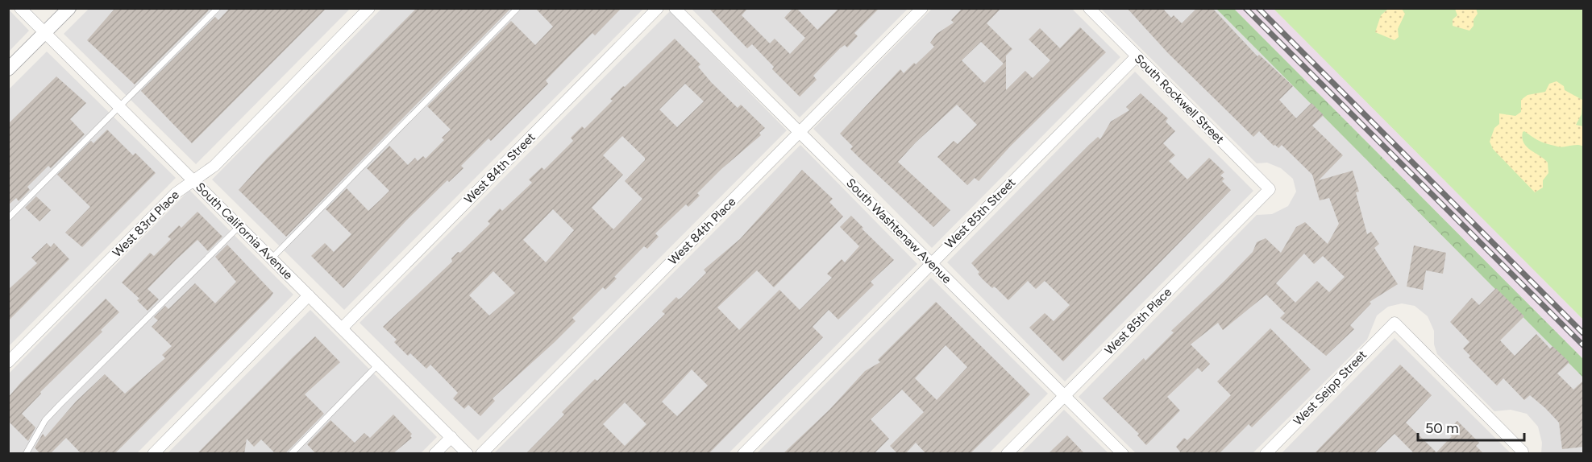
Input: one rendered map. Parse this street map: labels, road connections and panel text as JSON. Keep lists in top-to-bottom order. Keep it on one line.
{"streets":{"street":["South Rockwell Street","West 84th Street","West 85th Street","West 83rd Place","South California Avenue","West 84th Place","South Washtenaw Avenue","West 85th Place","West Seipp Street"]},"crossings":[["South Rockwell Street","West 85th Street"],["South Rockwell Street","West 85th Place"],["West 84th Street","South California Avenue"],["West 85th Street","South Washtenaw Avenue"],["West 83rd Place","South California Avenue"],["West 84th Place","South Washtenaw Avenue"],["South Washtenaw Avenue","West 85th Place"]],"scale_bar":"50 m"}
